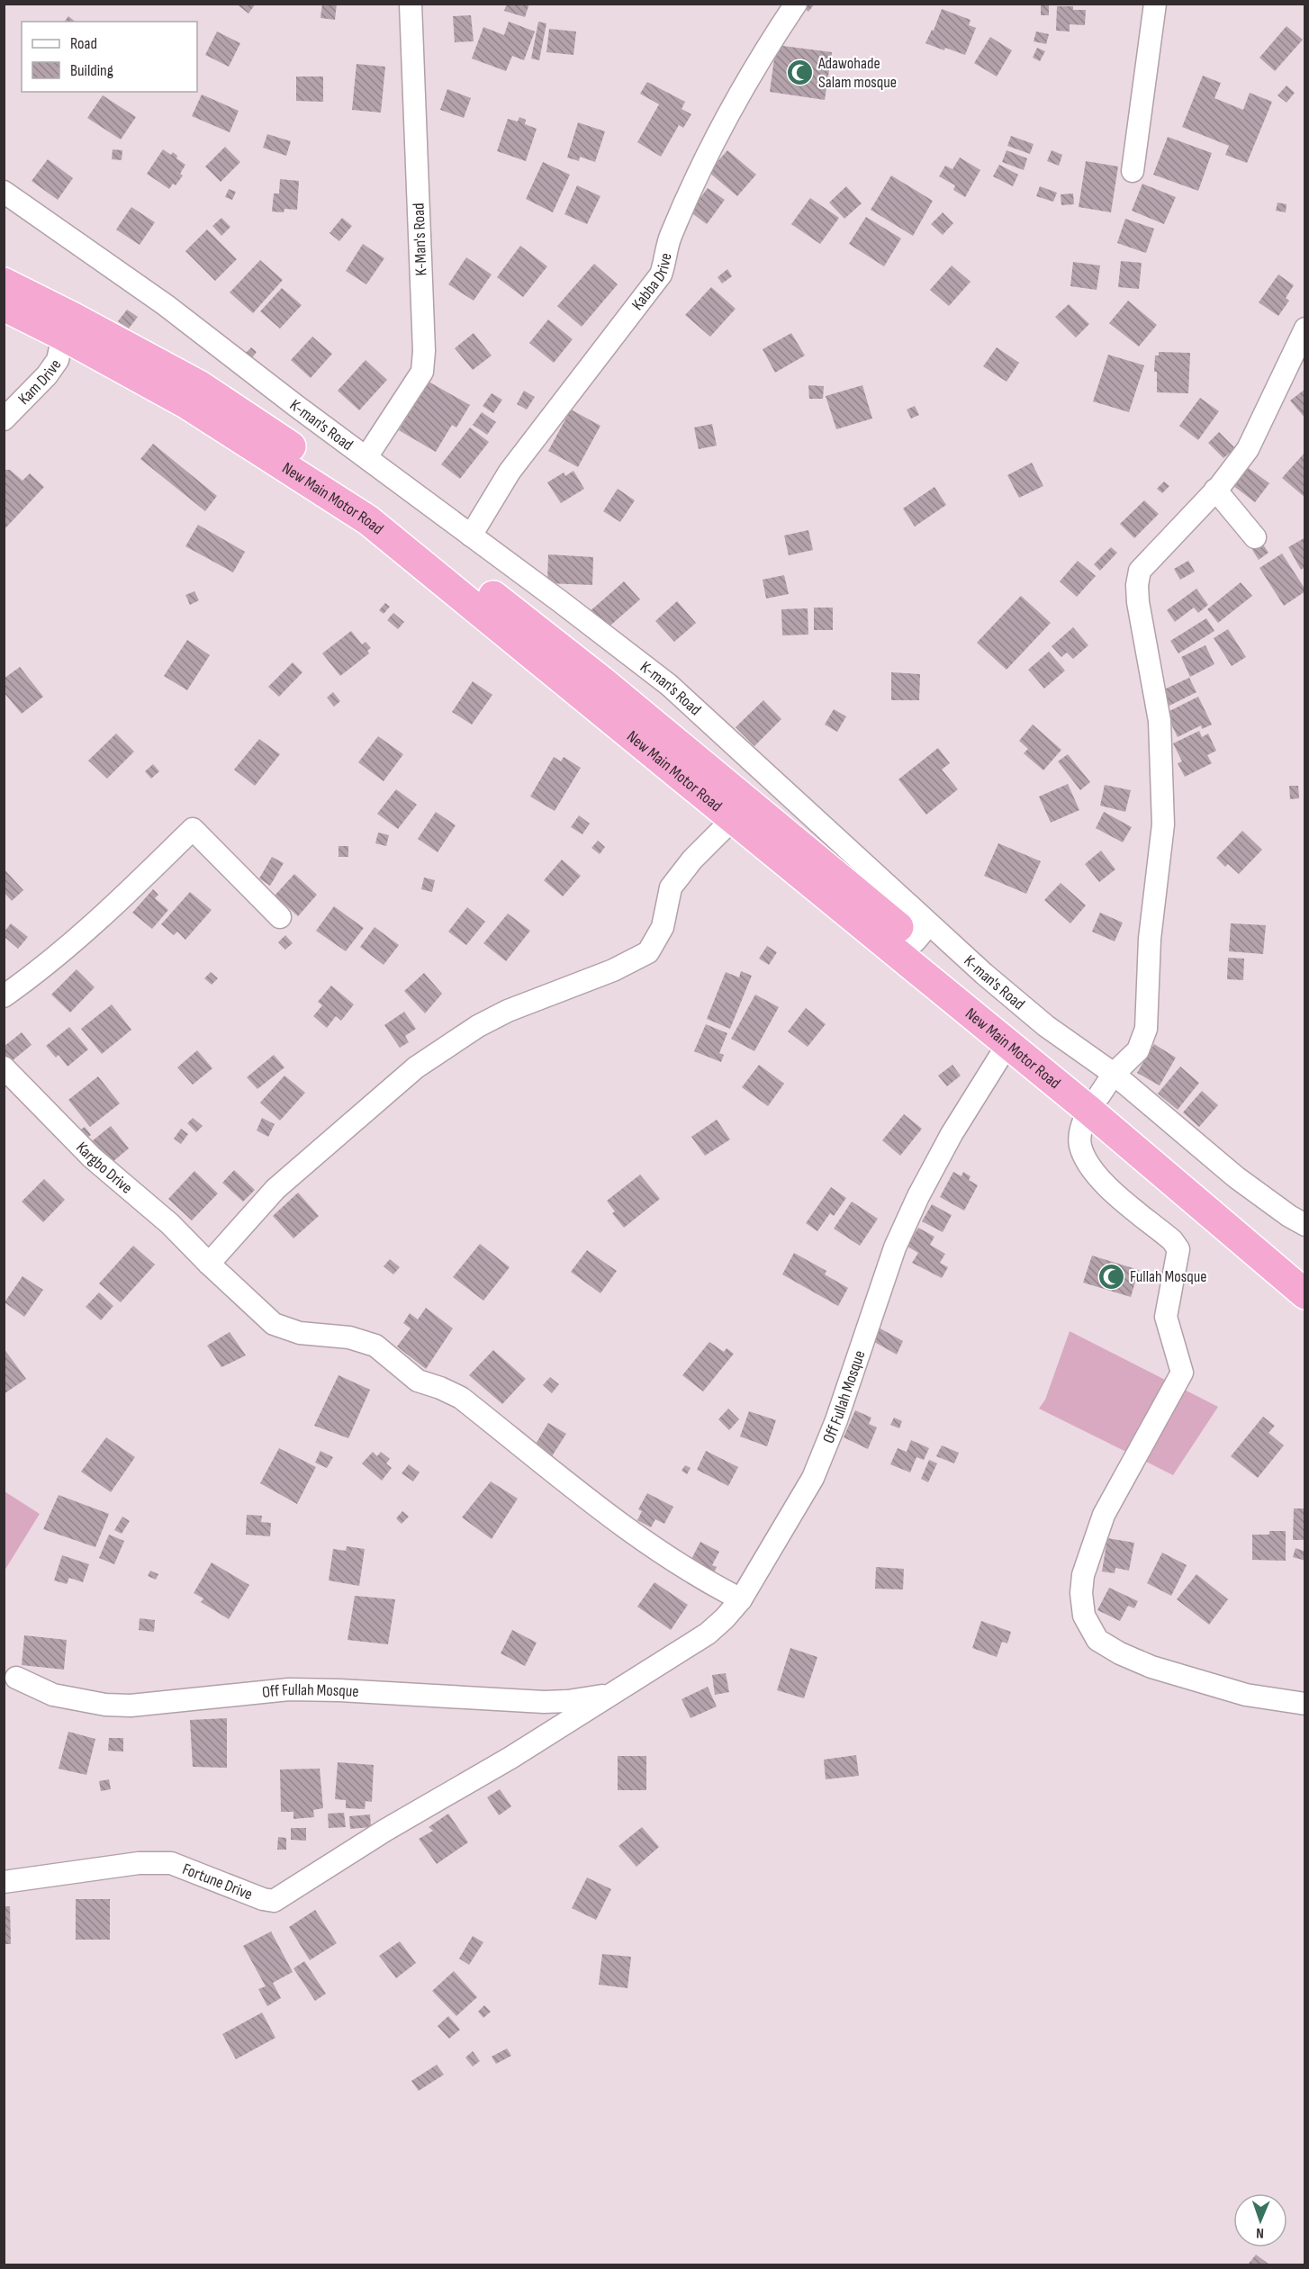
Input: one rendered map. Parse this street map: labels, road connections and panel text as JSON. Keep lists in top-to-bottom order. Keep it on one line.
{"streets":{"highway":["New Main Motor Road"],"street":["K-Man's Road","Kabba Drive","Kam Drive","K-man's Road","Kargbo Drive","Off Fullah Mosque","Fortune Drive"]},"crossings":[["K-Man's Road","K-man's Road"],["Kabba Drive","K-man's Road"],["Kam Drive","New Main Motor Road"],["K-man's Road","New Main Motor Road"],["New Main Motor Road","Off Fullah Mosque"],["Kargbo Drive","Off Fullah Mosque"],["Off Fullah Mosque","Fortune Drive"]],"places":{"mosque":["Adawohade Salam mosque","Fullah Mosque"]},"legend":["Road","Building"],"north":"bottom"}
